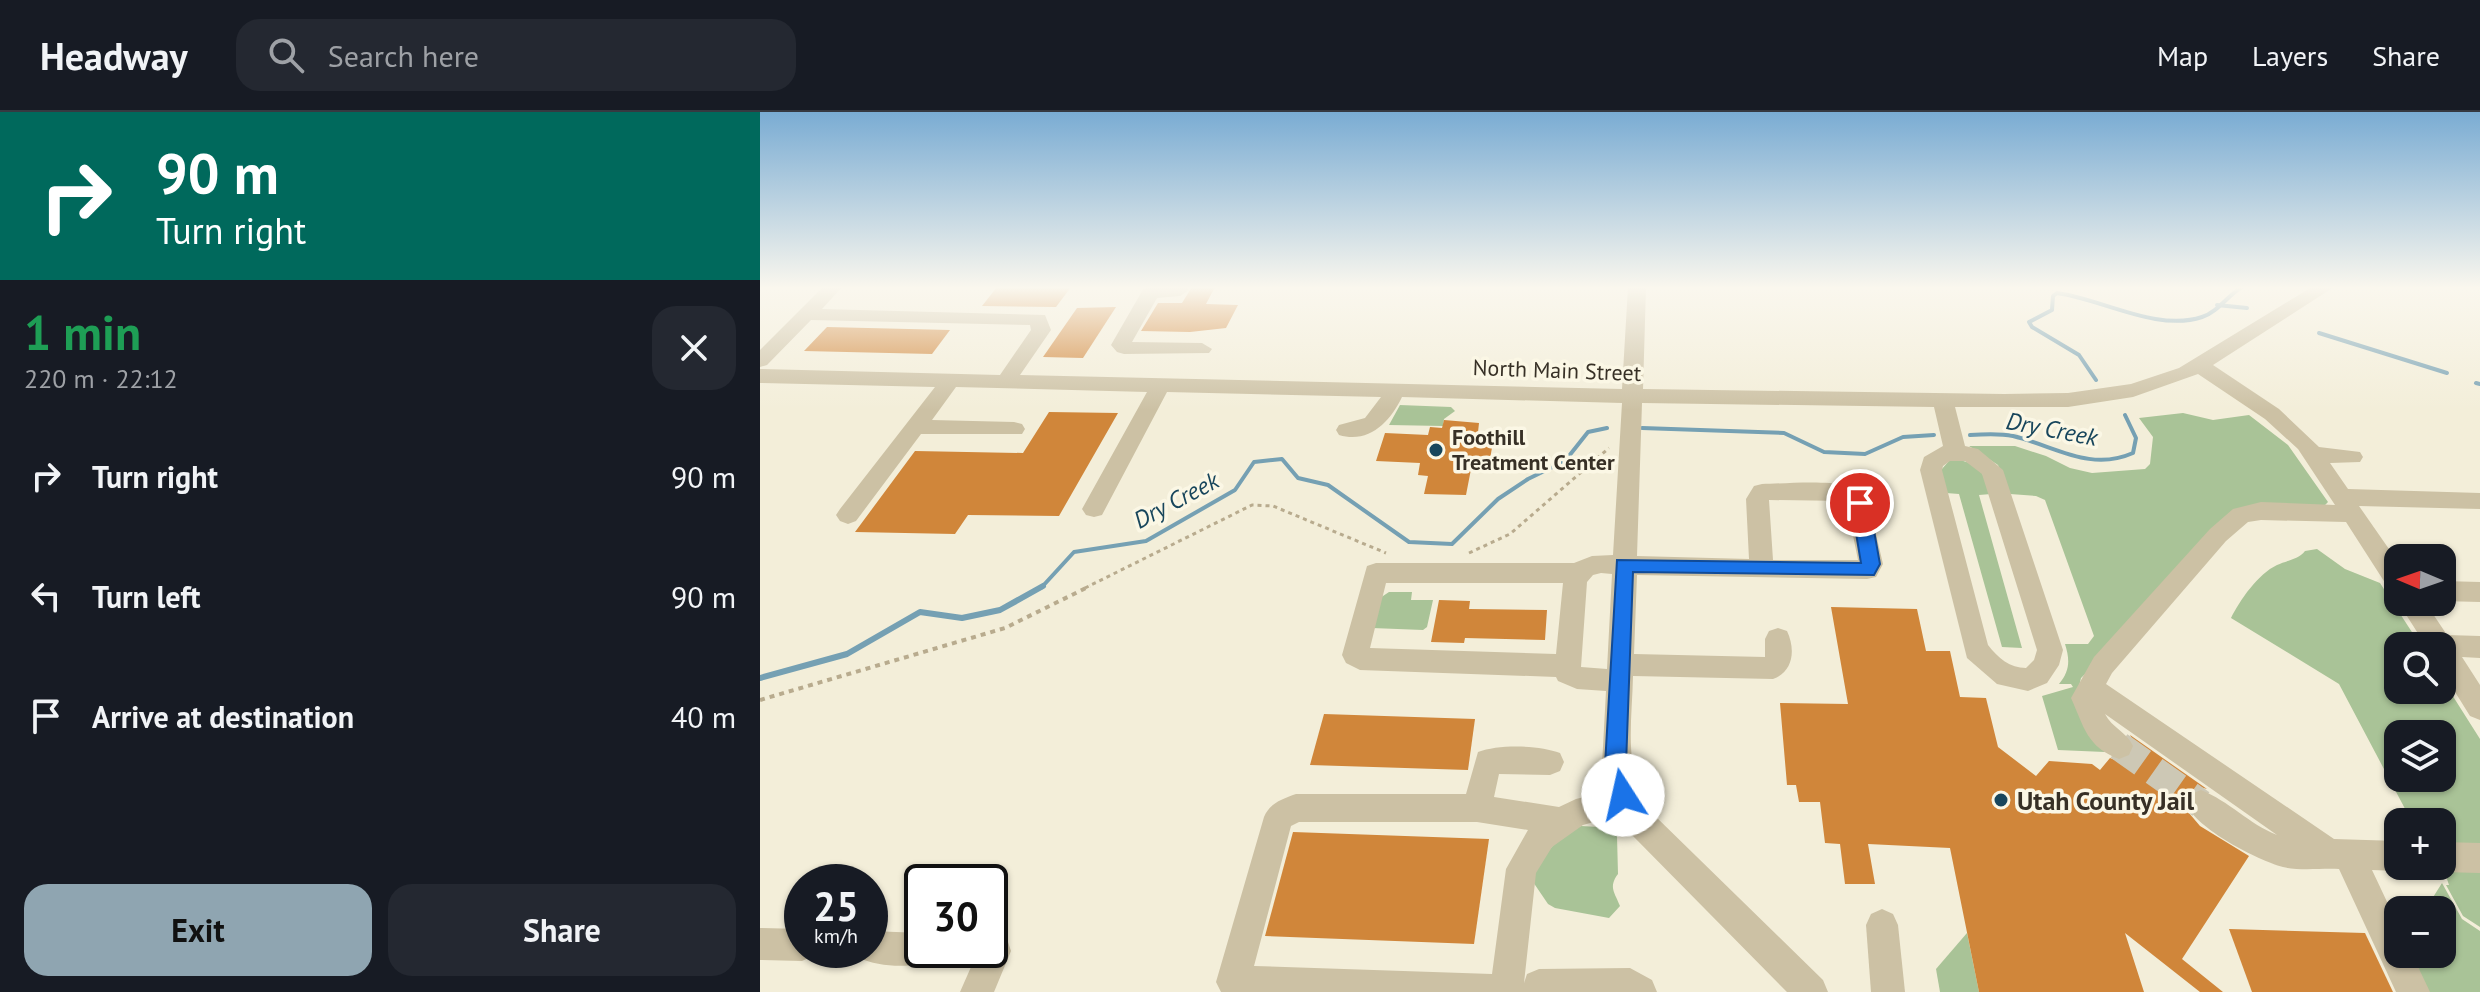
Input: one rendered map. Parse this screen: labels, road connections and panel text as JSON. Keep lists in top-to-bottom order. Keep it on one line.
{"streets":{"street":["North Main Street"]},"water":["Dry Creek"],"places":["Foothill Treatment Center","Utah County Jail"],"north":"left","page":{"header":"Headway","search":"Search here","nav":["Map","Layers","Share"],"turn":["90 m","Turn right"],"heading":["1 min","220 m · 22:12"],"list":[{"name":"Turn right","value":"90 m"},{"name":"Turn left","value":"90 m"},{"name":"Arrive at destination","value":"40 m"}],"map_buttons":["+","−"],"speed":"25 km/h","limit":"30","buttons":["Exit","Share"]}}
